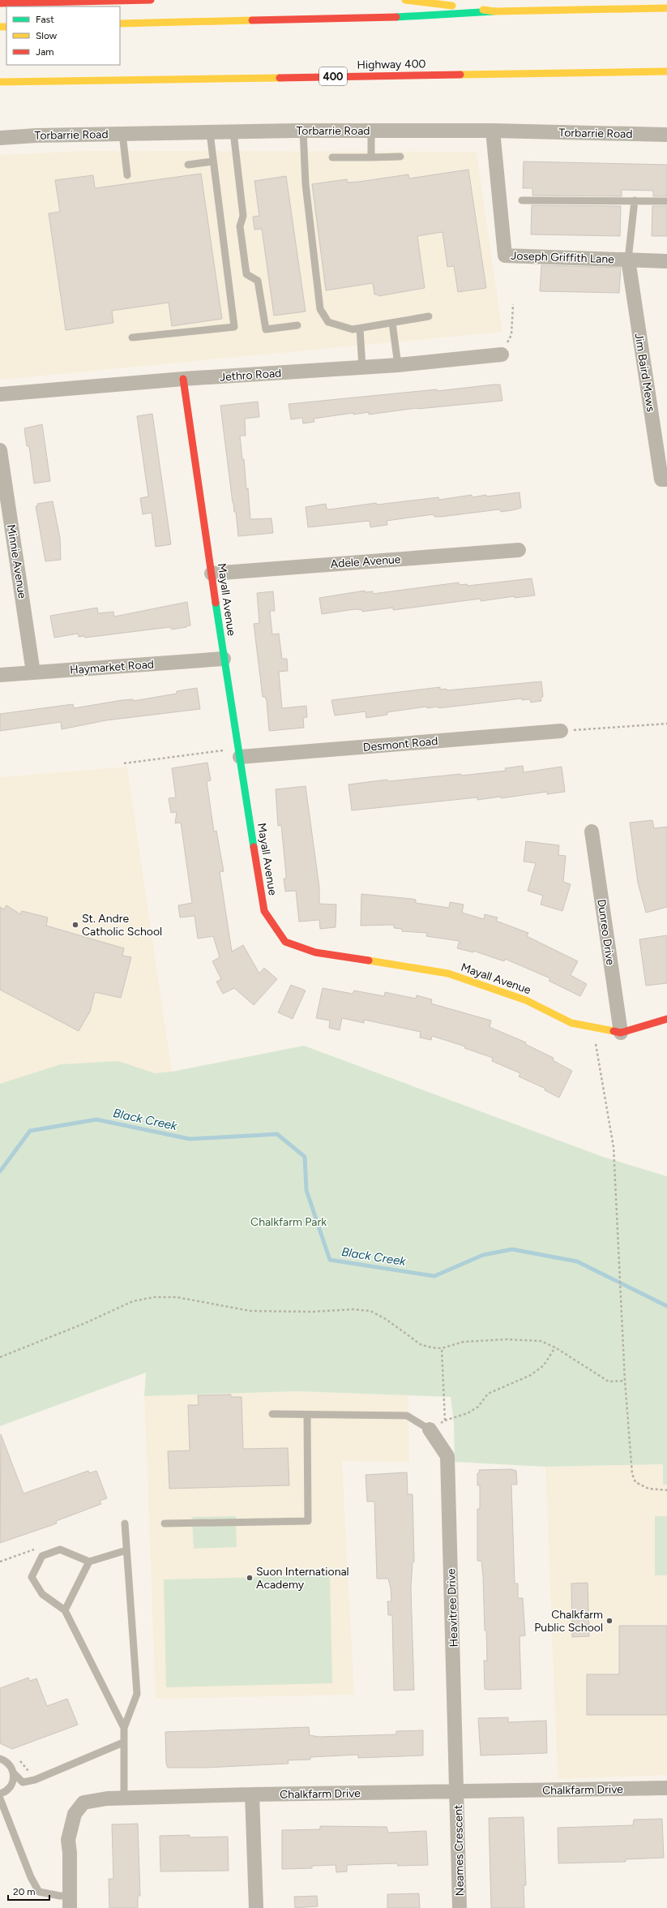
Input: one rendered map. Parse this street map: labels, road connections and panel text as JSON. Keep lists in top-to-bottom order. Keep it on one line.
{"streets":{"main road":["Highway 400","400","Mayall Avenue"],"street":["Torbarrie Road","Joseph Griffith Lane","Jim Baird Mews","Jethro Road","Minnie Avenue","Adele Avenue","Haymarket Road","Desmont Road","Dunreo Drive","Heavitree Drive","Chalkfarm Drive","Neames Crescent"]},"crossings":[["Torbarrie Road","Joseph Griffith Lane"],["Joseph Griffith Lane","Jim Baird Mews"],["Jethro Road","Mayall Avenue"],["Minnie Avenue","Haymarket Road"],["Adele Avenue","Mayall Avenue"],["Mayall Avenue","Haymarket Road"],["Mayall Avenue","Desmont Road"],["Mayall Avenue","Dunreo Drive"],["Heavitree Drive","Chalkfarm Drive"],["Heavitree Drive","Neames Crescent"],["Chalkfarm Drive","Neames Crescent"]],"water":["Black Creek"],"parks":["Chalkfarm Park"],"places":["St. Andre Catholic School","Suon International Academy","Chalkfarm Public School"],"legend":["Fast","Slow","Jam"],"scale_bar":"20 m"}
